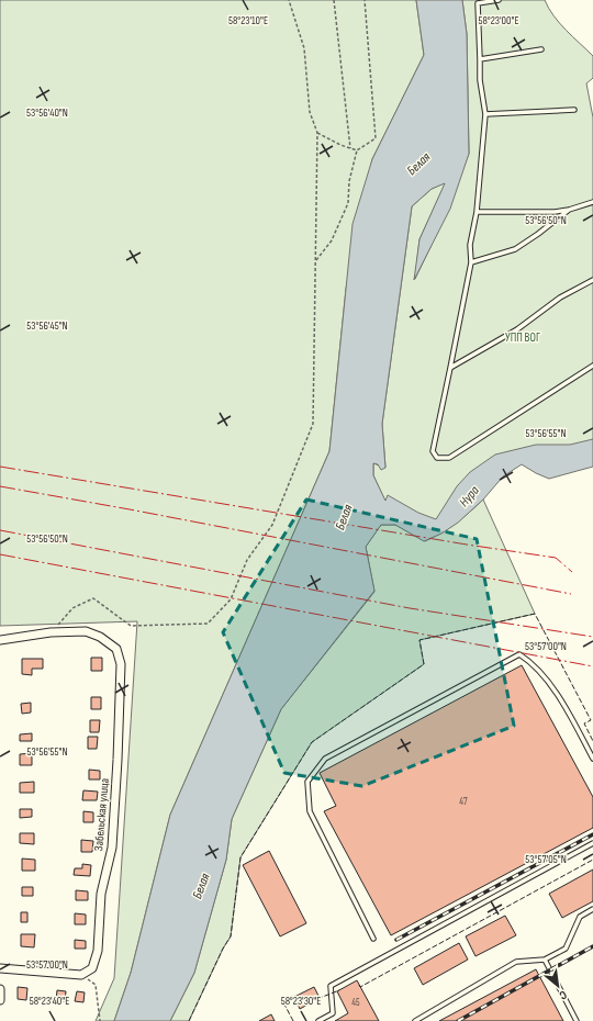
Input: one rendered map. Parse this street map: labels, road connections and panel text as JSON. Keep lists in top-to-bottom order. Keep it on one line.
{"streets":{"street":["Забельская улица"]},"water":["Белая","Нура"],"parks":["УПП ВОГ"],"house_numbers":["47","45"],"north":"bottom right","coordinates":["58°23'10\"E","58°23'00\"E","53°56'40\"N","53°56'50\"N","53°56'45\"N","53°56'55\"N","53°57'00\"N","53°57'05\"N","58°23'40\"E","58°23'30\"E"]}
